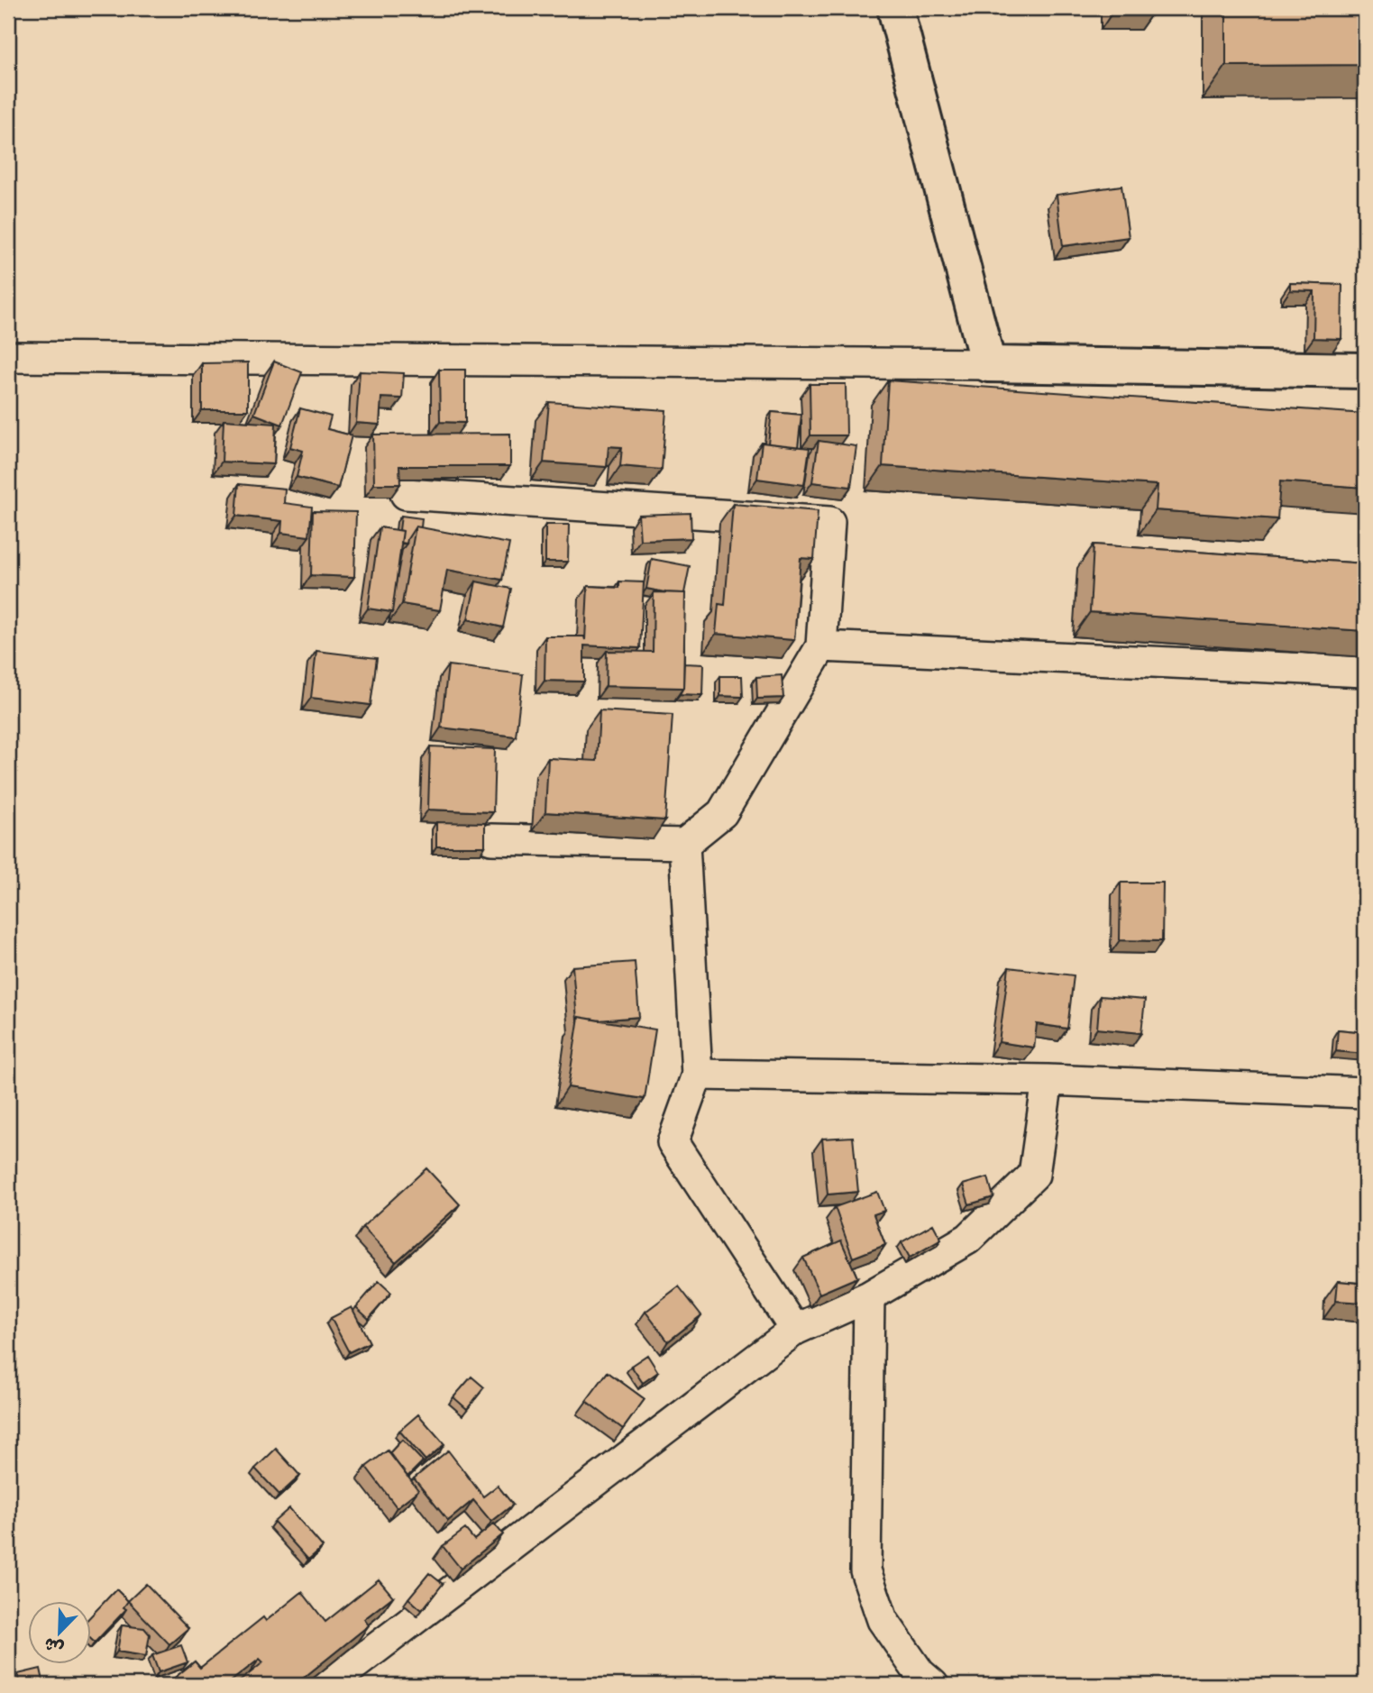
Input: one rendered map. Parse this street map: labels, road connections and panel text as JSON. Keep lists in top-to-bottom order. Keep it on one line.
{"north":"bottom left"}
